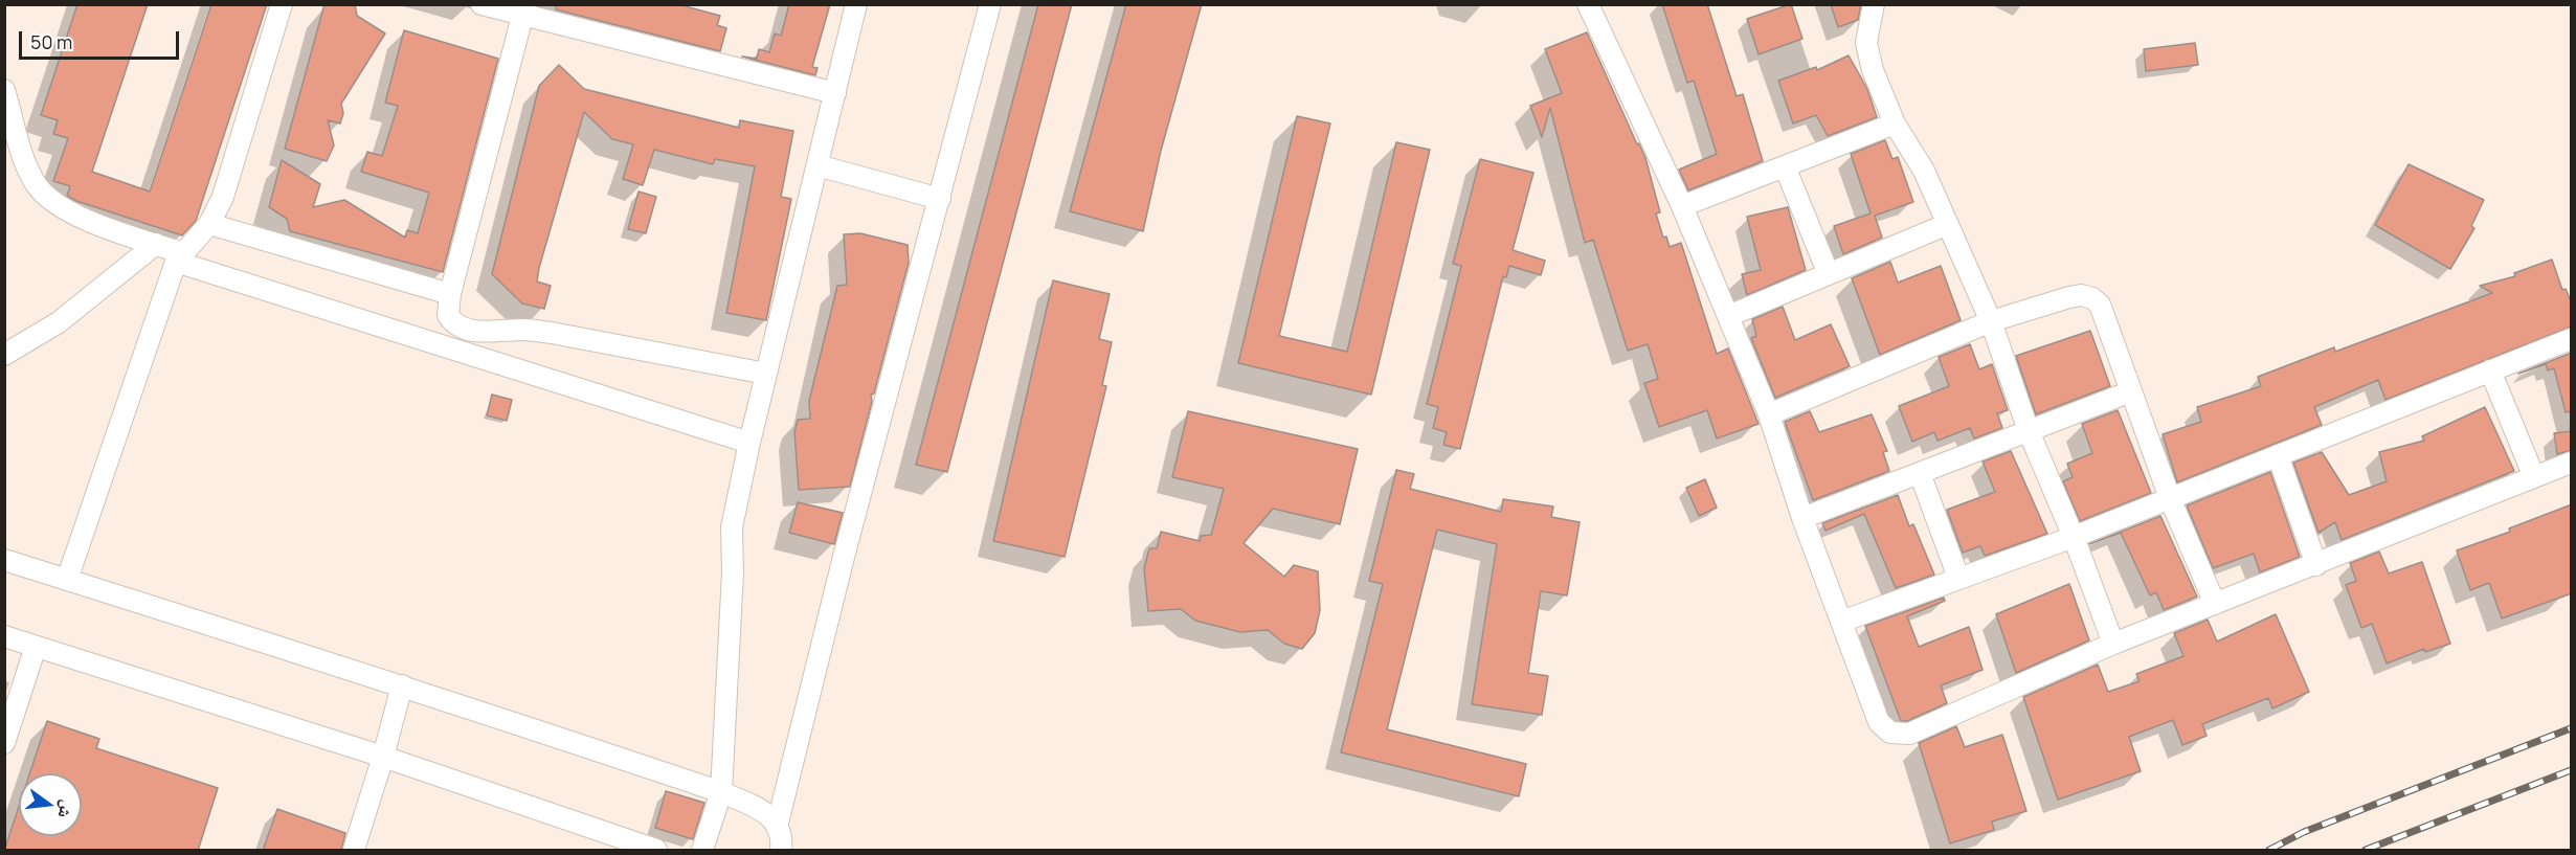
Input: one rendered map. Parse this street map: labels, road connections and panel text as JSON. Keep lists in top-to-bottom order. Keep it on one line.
{"scale_bar":"50 m","north":"right"}
